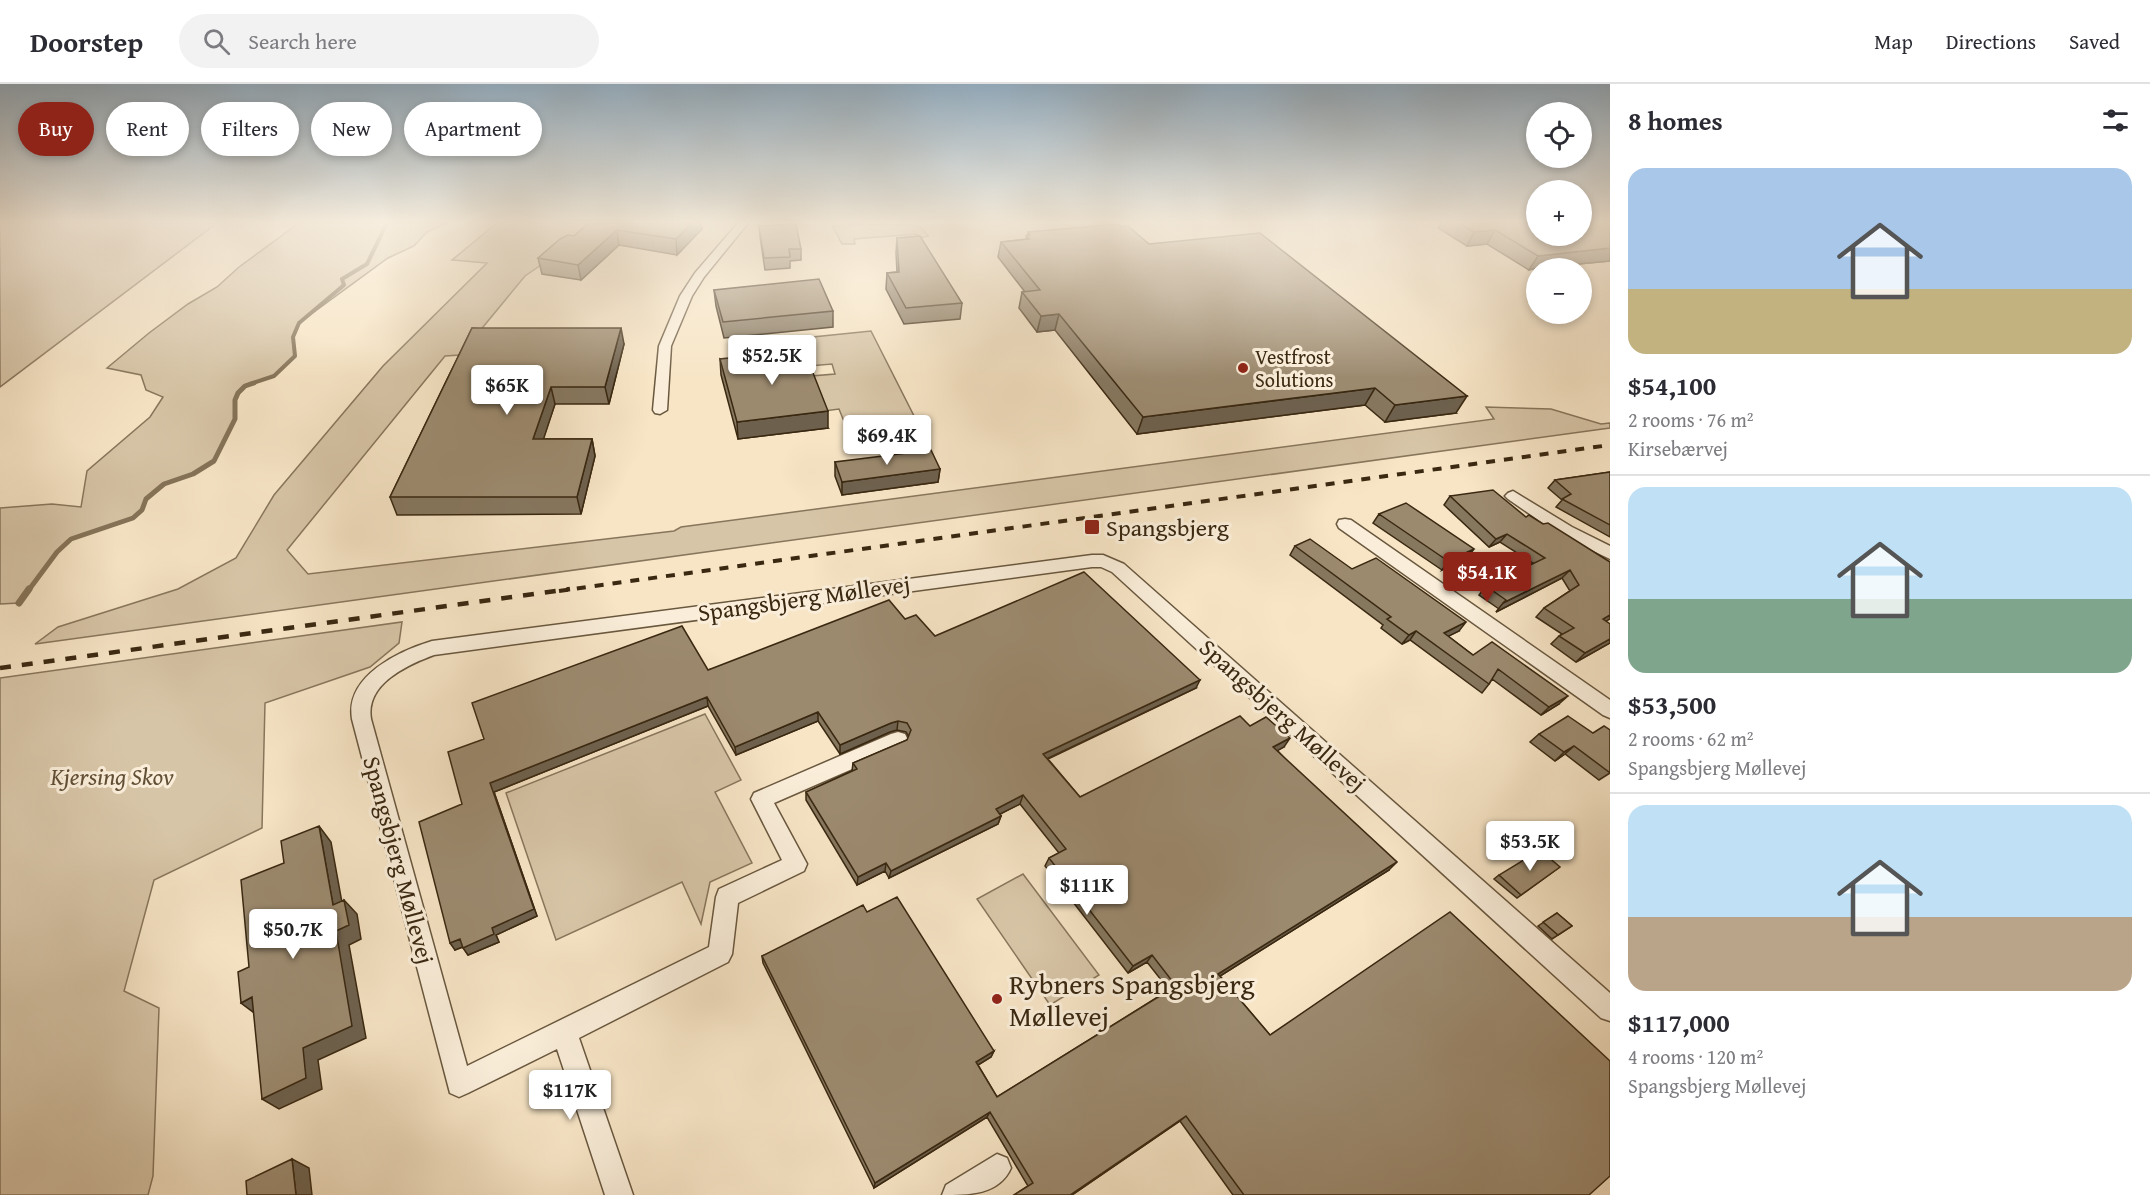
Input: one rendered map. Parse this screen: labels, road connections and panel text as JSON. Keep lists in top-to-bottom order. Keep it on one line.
{"streets":{"street":["Spangsbjerg Møllevej"]},"parks":["Kjersing Skov"],"places":{"other":["Vestfrost Solutions","Rybners Spangsbjerg Møllevej"],"transit":["Spangsbjerg"]},"page":{"header":"Doorstep","search":"Search here","nav":["Map","Directions","Saved"],"heading":"8 homes","map_buttons":["+","−"],"chip":["Buy","Rent","Filters","New","Apartment"],"list":[{"name":"$54,100","note":"2 rooms · 76 m² · Kirsebærvej"},{"name":"$53,500","note":"2 rooms · 62 m² · Spangsbjerg Møllevej"},{"name":"$117,000","note":"4 rooms · 120 m² · Spangsbjerg Møllevej"}],"price":["$52.5K","$65K","$69.4K","$54.1K","$53.5K","$111K","$50.7K","$117K"]}}
